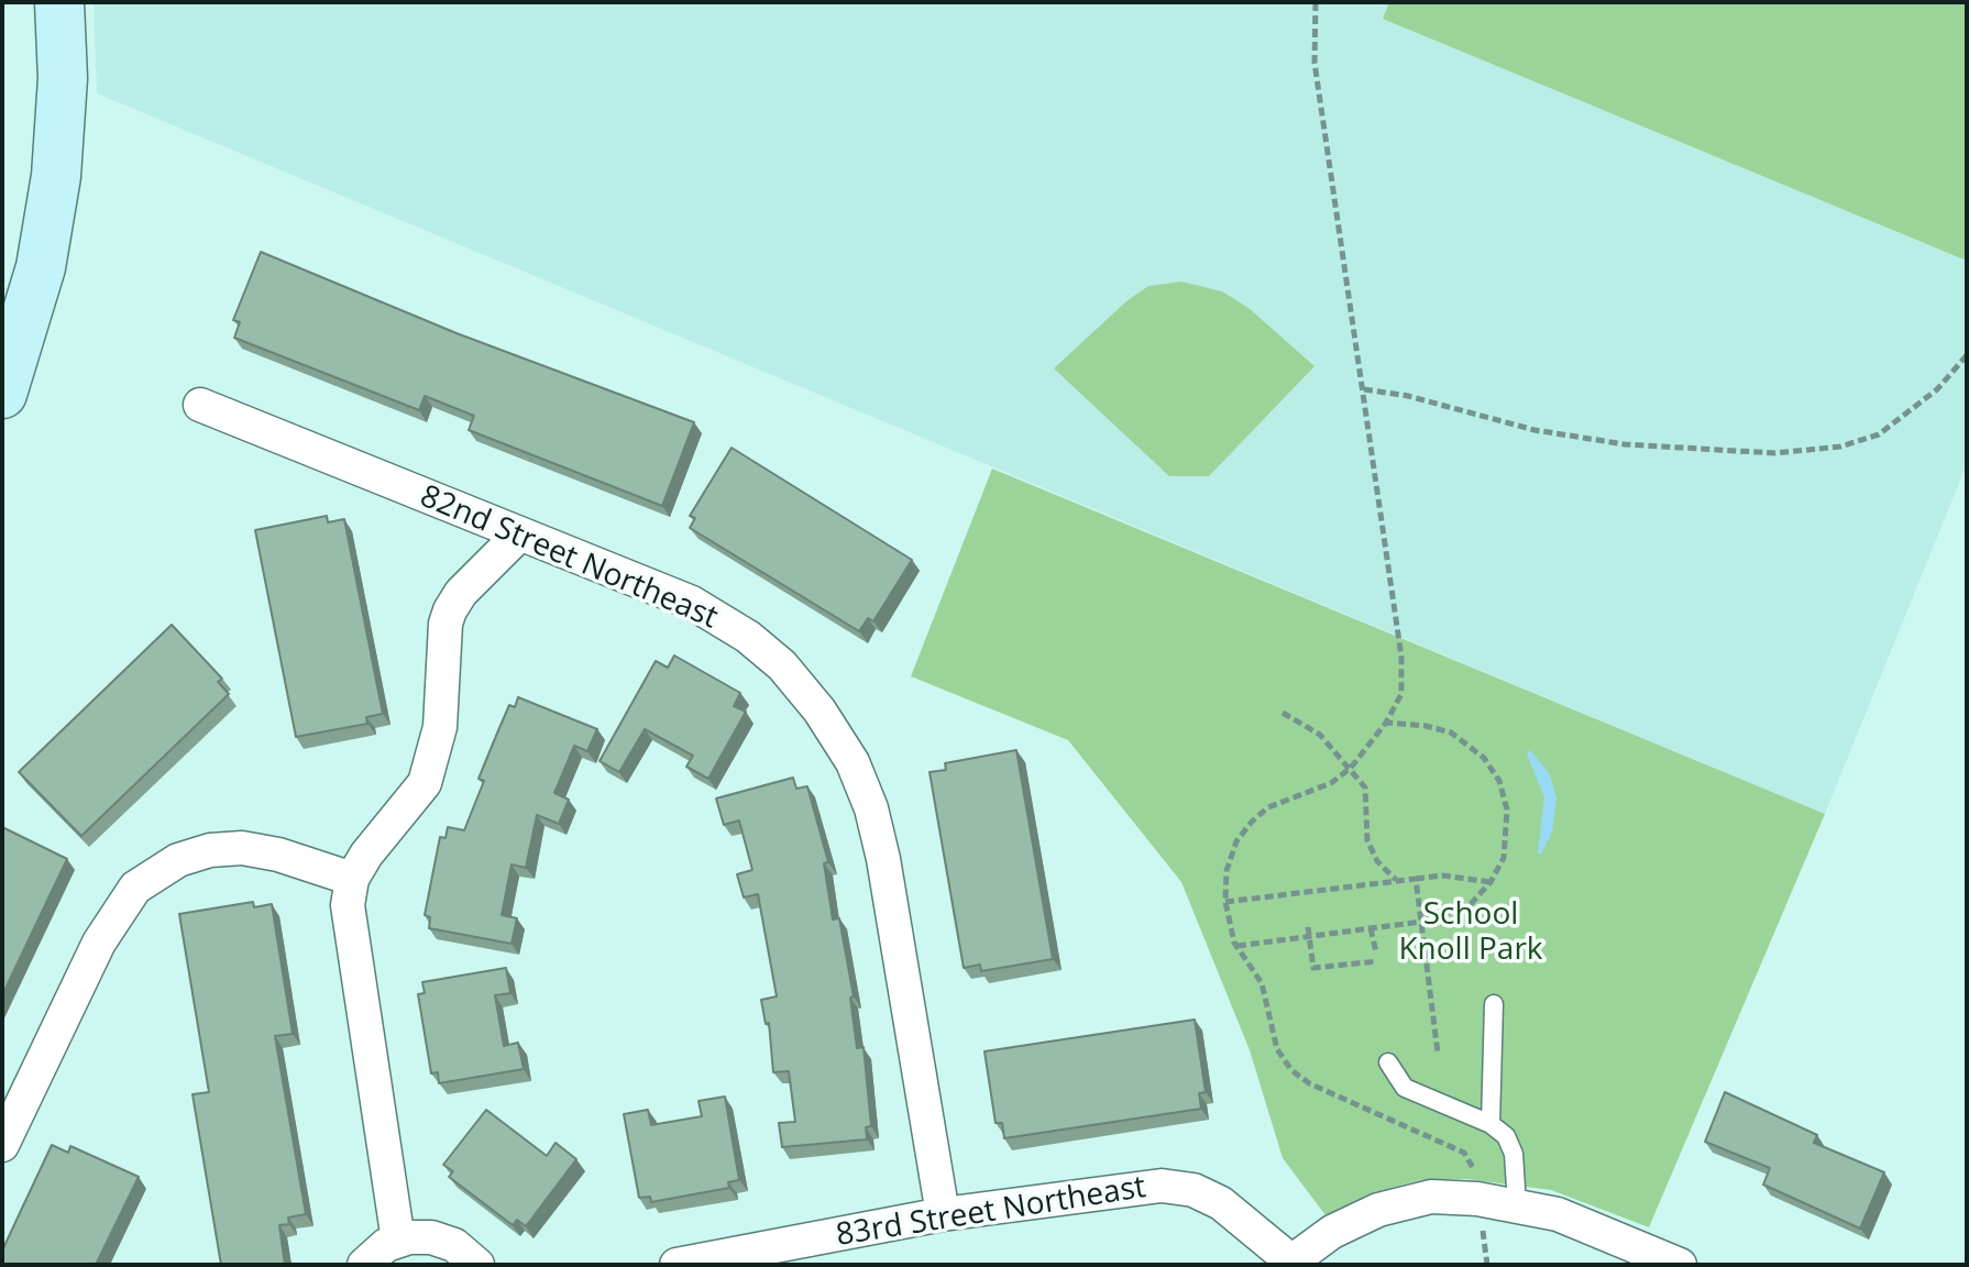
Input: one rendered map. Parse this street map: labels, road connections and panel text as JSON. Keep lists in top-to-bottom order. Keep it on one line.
{"streets":{"street":["82nd Street Northeast","83rd Street Northeast"]},"crossings":[["82nd Street Northeast","83rd Street Northeast"]],"parks":["School Knoll Park"]}
